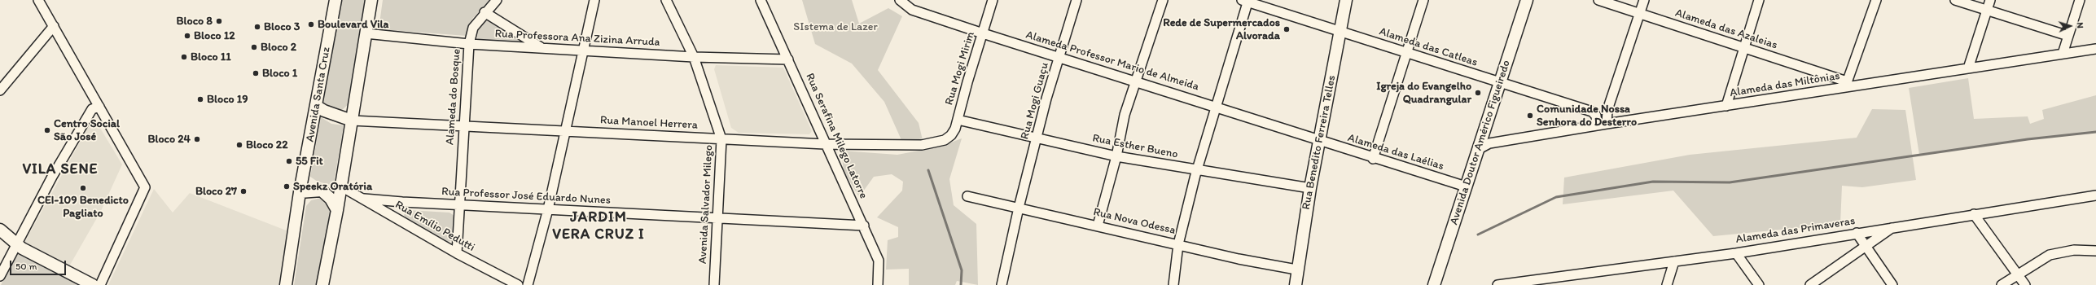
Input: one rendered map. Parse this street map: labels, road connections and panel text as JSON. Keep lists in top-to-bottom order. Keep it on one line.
{"streets":{"main road":["Avenida Santa Cruz","Rua Benedito Ferreira Telles","Avenida Doutor Américo Figueiredo"],"street":["Alameda das Azaleias","Rua Professora Ana Zizina Arruda","Alameda das Catleas","Alameda Professor Mario de Almeida","Rua Mogi Mirim","Alameda das Miltônias","Alameda do Bosque","Rua Mogi Guaçu","Rua Manoel Herrera","Rua Serafina Milego Latorre","Rua Esther Bueno","Alameda das Laélias","Rua Professor José Eduardo Nunes","Avenida Salvador Milego","Rua Nova Odessa","Rua Emílio Pedutti","Alameda das Primaveras"]},"crossings":[["Alameda das Azaleias","Alameda das Miltônias"],["Rua Professora Ana Zizina Arruda","Alameda do Bosque"],["Rua Professora Ana Zizina Arruda","Rua Serafina Milego Latorre"],["Rua Professora Ana Zizina Arruda","Avenida Salvador Milego"],["Alameda das Catleas","Rua Benedito Ferreira Telles"],["Alameda das Catleas","Avenida Doutor Américo Figueiredo"],["Alameda Professor Mario de Almeida","Rua Mogi Mirim"],["Alameda Professor Mario de Almeida","Rua Mogi Guaçu"],["Alameda Professor Mario de Almeida","Rua Benedito Ferreira Telles"],["Alameda Professor Mario de Almeida","Alameda das Laélias"],["Rua Mogi Mirim","Rua Manoel Herrera"],["Rua Mogi Mirim","Rua Esther Bueno"],["Alameda das Miltônias","Avenida Doutor Américo Figueiredo"],["Alameda do Bosque","Rua Manoel Herrera"],["Alameda do Bosque","Rua Professor José Eduardo Nunes"],["Alameda do Bosque","Rua Emílio Pedutti"],["Rua Mogi Guaçu","Rua Esther Bueno"],["Rua Mogi Guaçu","Rua Nova Odessa"],["Rua Manoel Herrera","Rua Serafina Milego Latorre"],["Rua Manoel Herrera","Avenida Salvador Milego"],["Rua Serafina Milego Latorre","Rua Professor José Eduardo Nunes"],["Rua Benedito Ferreira Telles","Rua Esther Bueno"],["Rua Benedito Ferreira Telles","Alameda das Laélias"],["Rua Benedito Ferreira Telles","Rua Nova Odessa"],["Avenida Doutor Américo Figueiredo","Alameda das Laélias"],["Rua Professor José Eduardo Nunes","Avenida Salvador Milego"],["Rua Professor José Eduardo Nunes","Rua Emílio Pedutti"]],"districts":["VILA SENE","JARDIM VERA CRUZ I"],"parks":["SIstema de Lazer"],"places":["Bloco 8","Boulevard Vila","Bloco 3","Rede de Supermercados Alvorada","Bloco 12","Bloco 2","Bloco 11","Bloco 1","Igreja do Evangelho Quadrangular","Bloco 19","Comunidade Nossa Senhora do Desterro","Centro Social São José","Bloco 24","Bloco 22","55 Fit","Speekz Oratória","CEI-109 Benedicto Pagliato","Bloco 27"],"scale_bar":"50 m","north":"right"}
